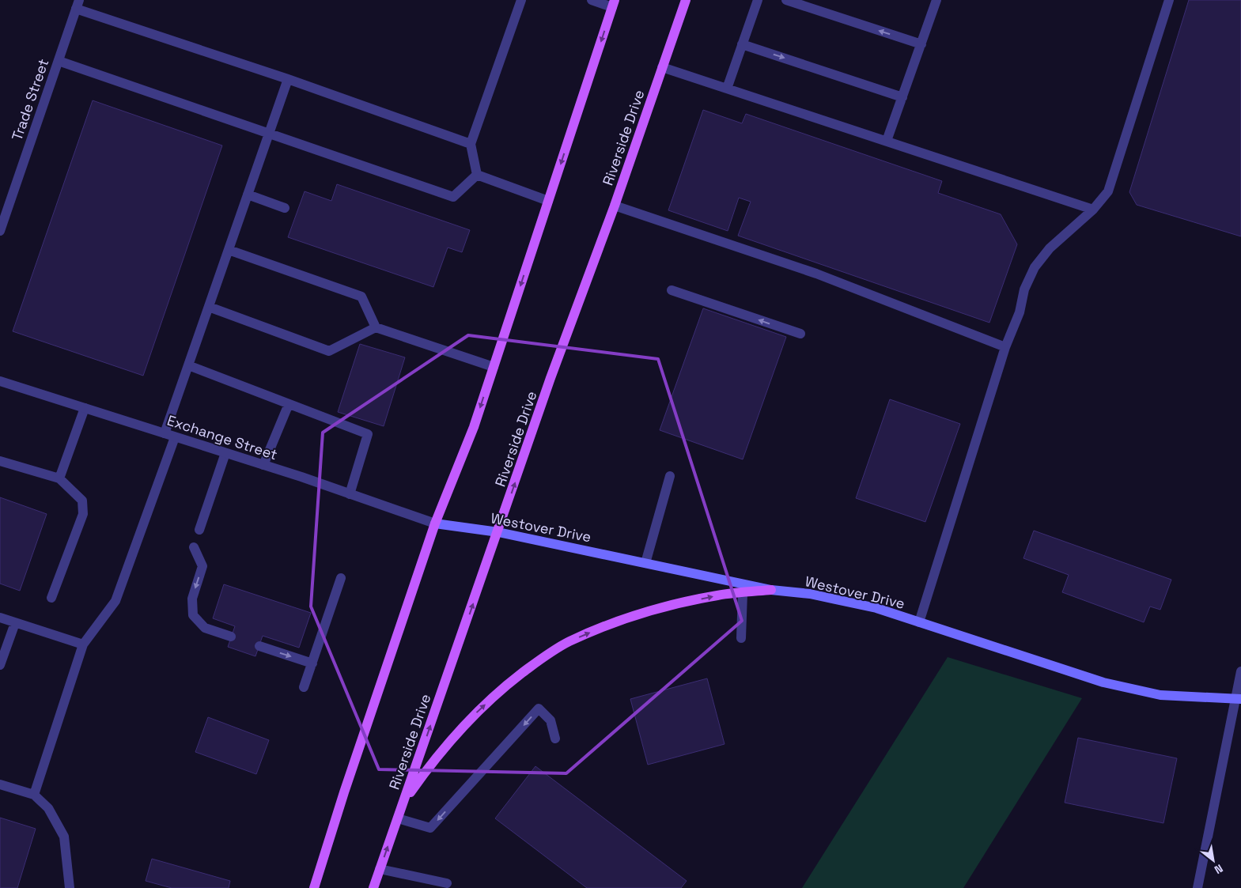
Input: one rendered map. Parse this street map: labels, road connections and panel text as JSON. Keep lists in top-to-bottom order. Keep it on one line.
{"streets":{"main road":["Riverside Drive","Westover Drive"],"street":["Trade Street","Exchange Street"]},"crossings":[["Riverside Drive","Westover Drive"],["Exchange Street","Westover Drive"]],"north":"bottom right"}
